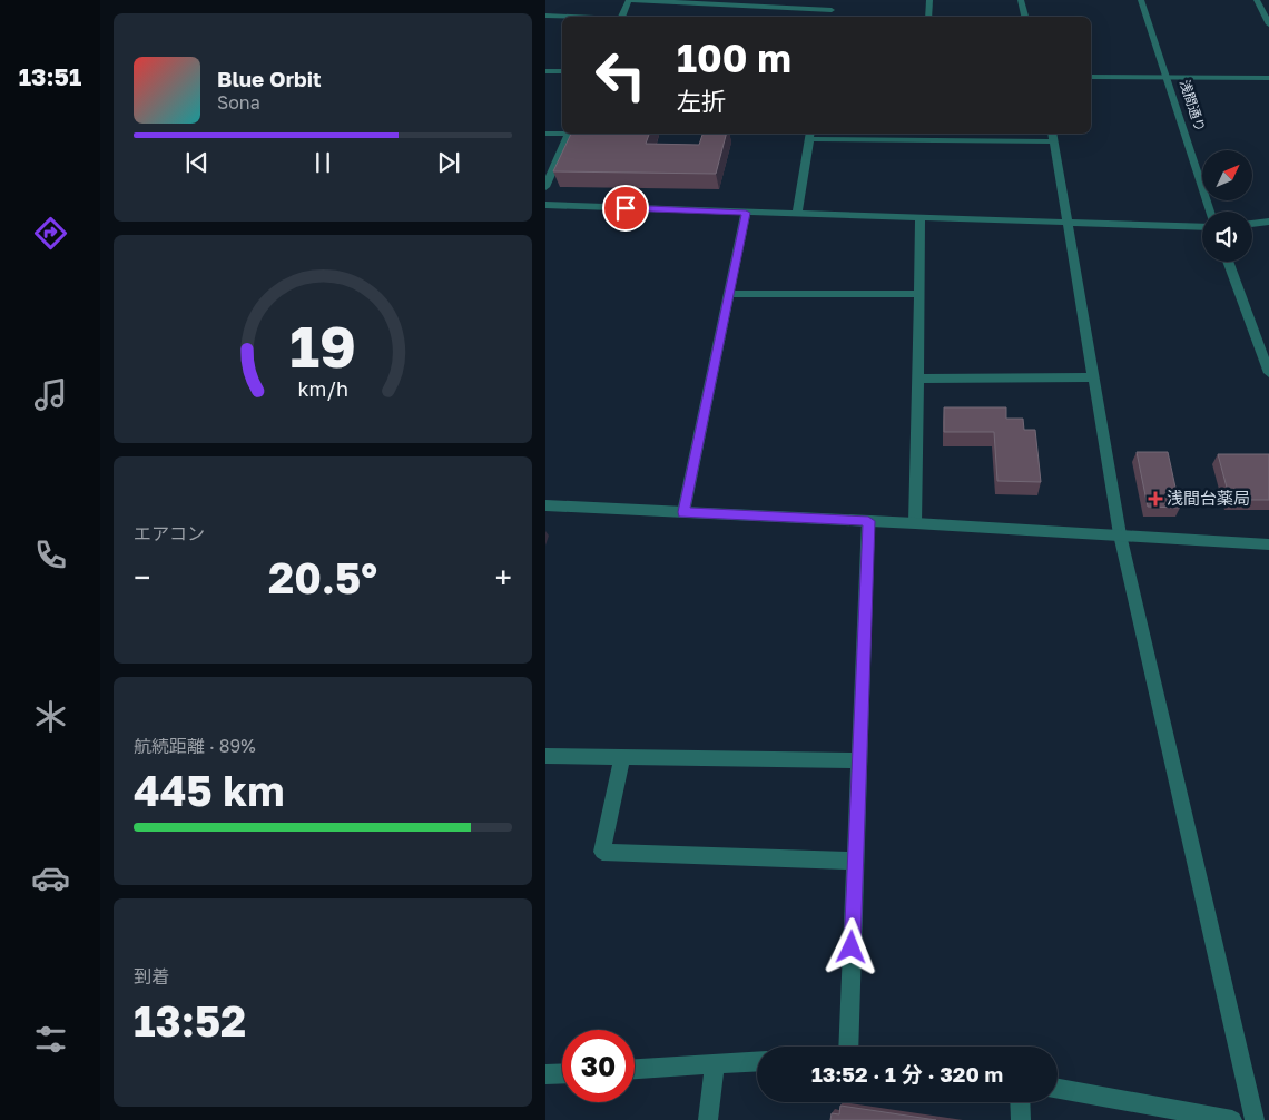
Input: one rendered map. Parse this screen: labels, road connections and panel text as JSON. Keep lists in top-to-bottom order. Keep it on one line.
{"streets":{"street":["浅間通り"]},"places":{"health":["浅間台薬局"]},"north":"top right","page":{"tabs":"13:51","turn":["100 m","左折"],"song":["Blue Orbit","Sona"],"tile":["エアコン",["航続距離 · 89%","445 km"],["到着","13:52"]],"heat":["−","20.5°","+"],"limit":"30","trip":"13:52 · 1 分 · 320 m","gauge":["19","km/h"]}}
